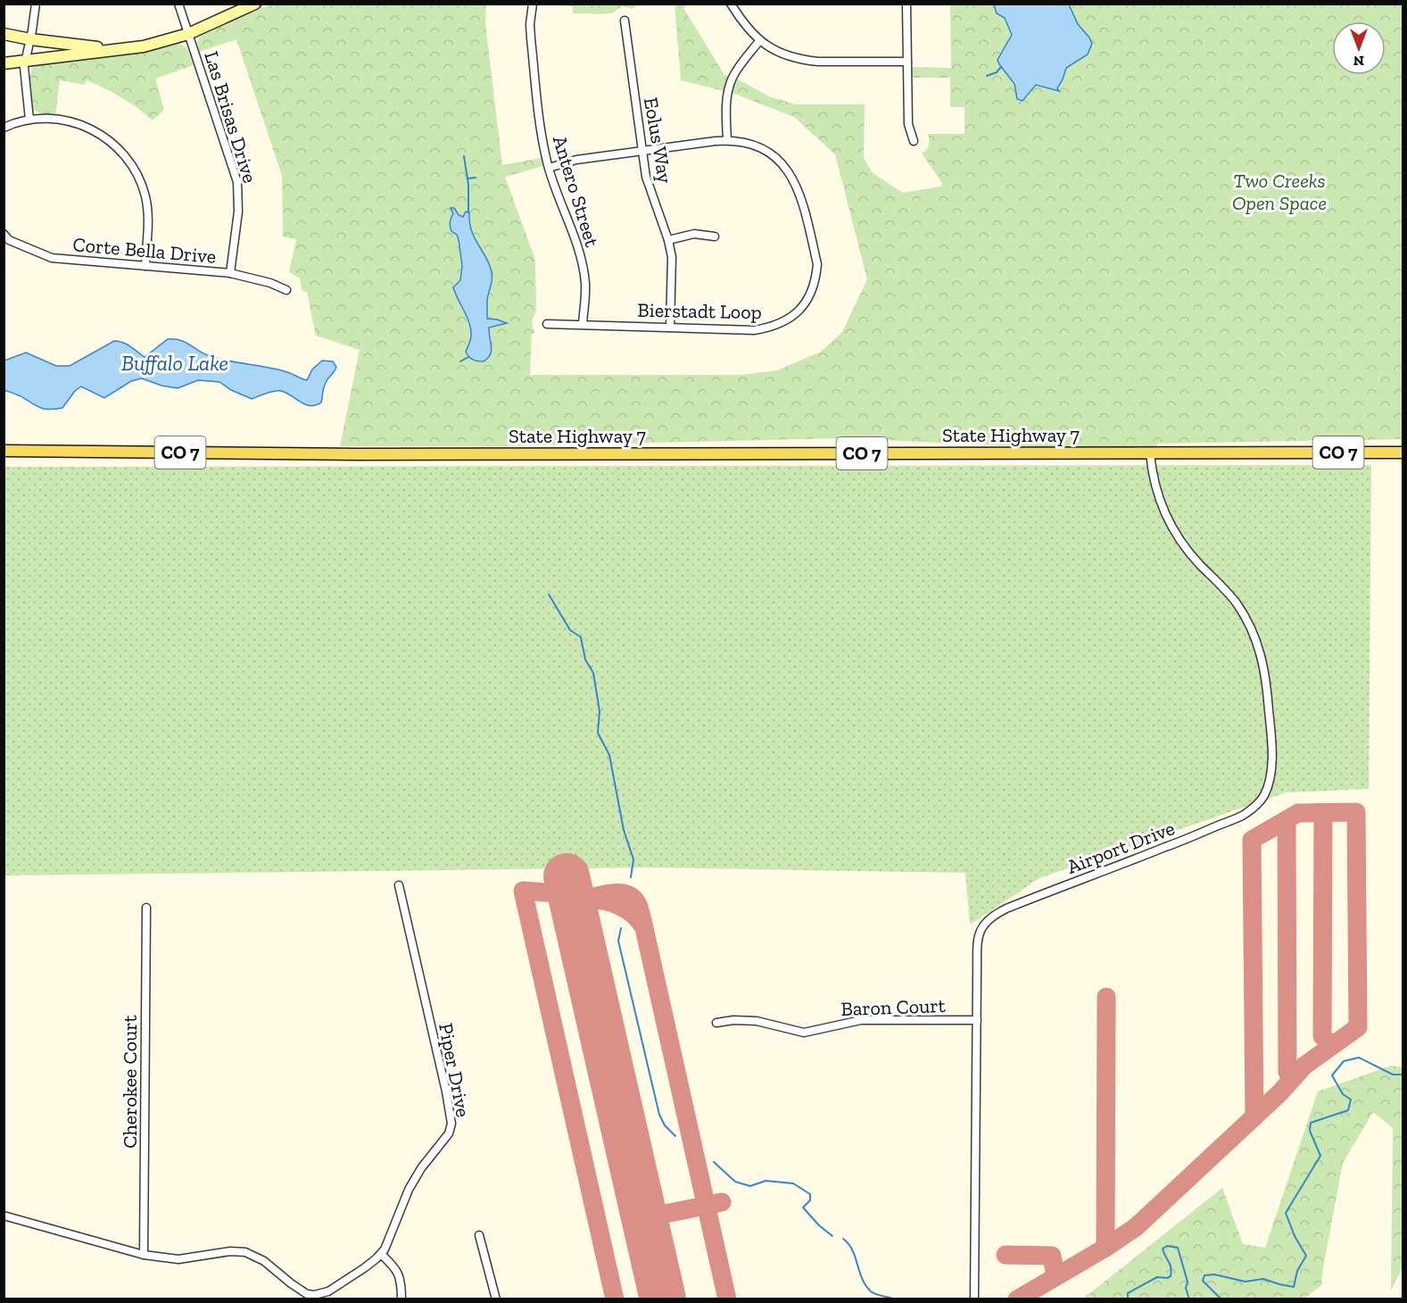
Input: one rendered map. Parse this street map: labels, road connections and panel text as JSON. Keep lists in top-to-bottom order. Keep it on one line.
{"streets":{"main road":["State Highway 7","CO 7"],"street":["Las Brisas Drive","Eolus Way","Antero Street","Corte Bella Drive","Bierstadt Loop","Airport Drive","Baron Court","Piper Drive","Cherokee Court"]},"crossings":[["Las Brisas Drive","Corte Bella Drive"],["Eolus Way","Bierstadt Loop"],["Antero Street","Bierstadt Loop"],["State Highway 7","CO 7"],["State Highway 7","Airport Drive"],["CO 7","Airport Drive"],["Airport Drive","Baron Court"],["Piper Drive","Cherokee Court"]],"water":["Buffalo Lake"],"parks":["Two Creeks Open Space"],"north":"bottom"}
